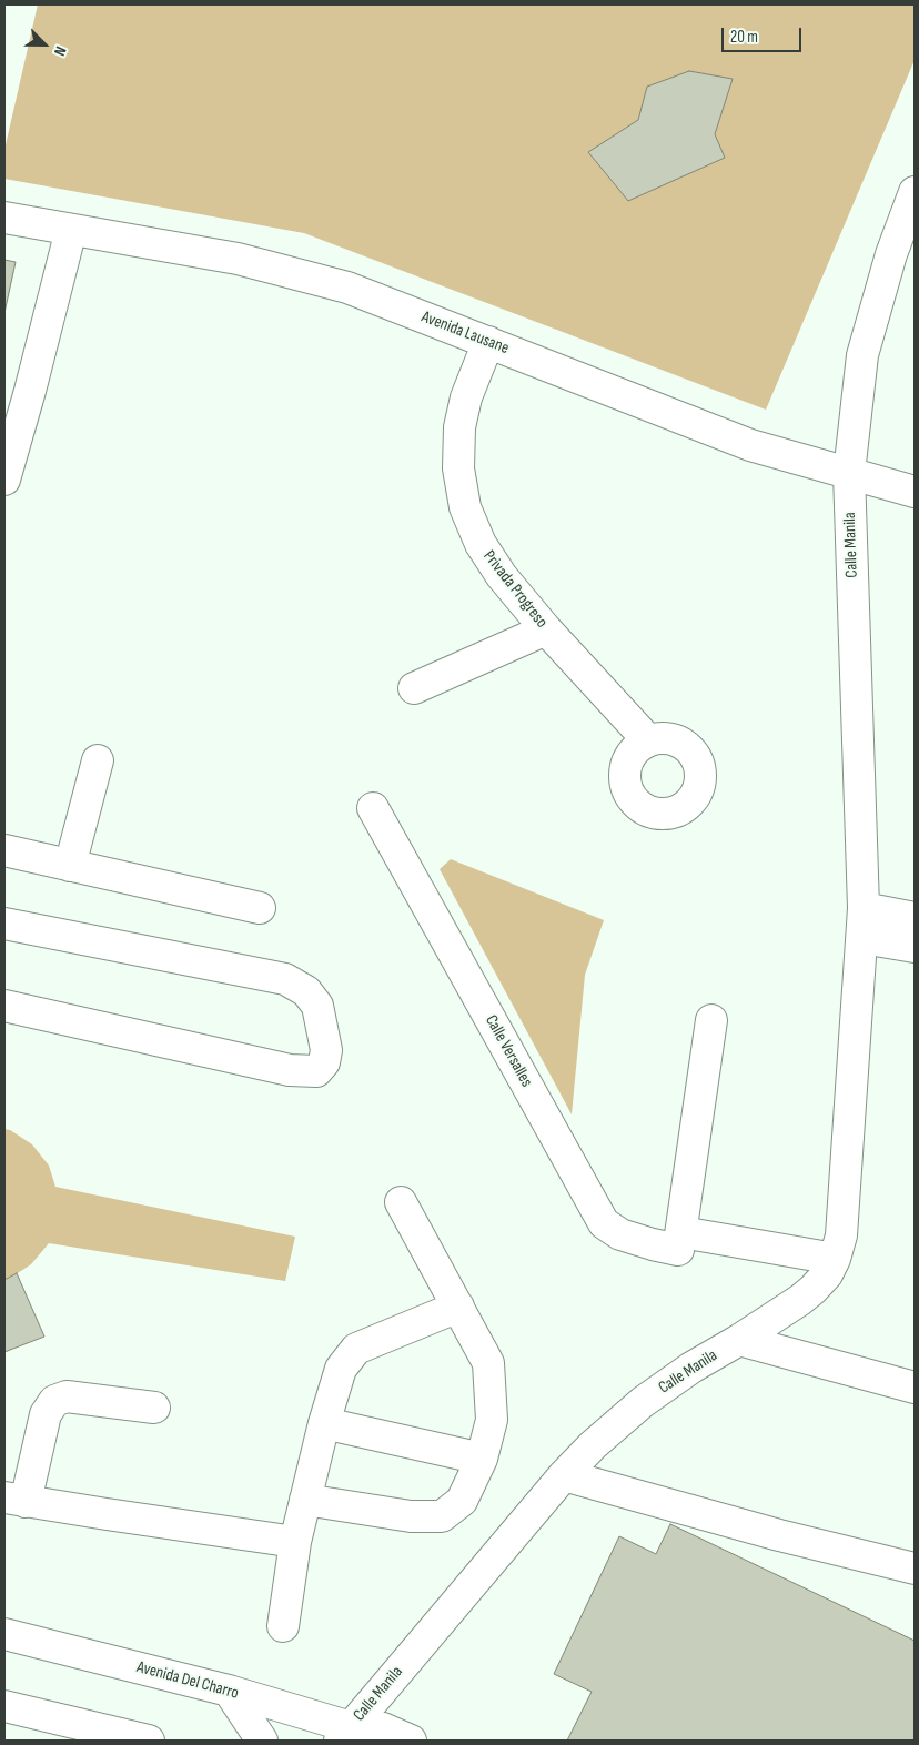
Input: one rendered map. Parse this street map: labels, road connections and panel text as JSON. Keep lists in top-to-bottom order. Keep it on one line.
{"streets":{"street":["Avenida Lausane","Calle Manila","Privada Progreso","Calle Versalles","Avenida Del Charro"]},"crossings":[["Avenida Lausane","Calle Manila"],["Avenida Lausane","Privada Progreso"],["Calle Manila","Calle Versalles"],["Calle Manila","Avenida Del Charro"]],"scale_bar":"20 m","north":"bottom right"}
